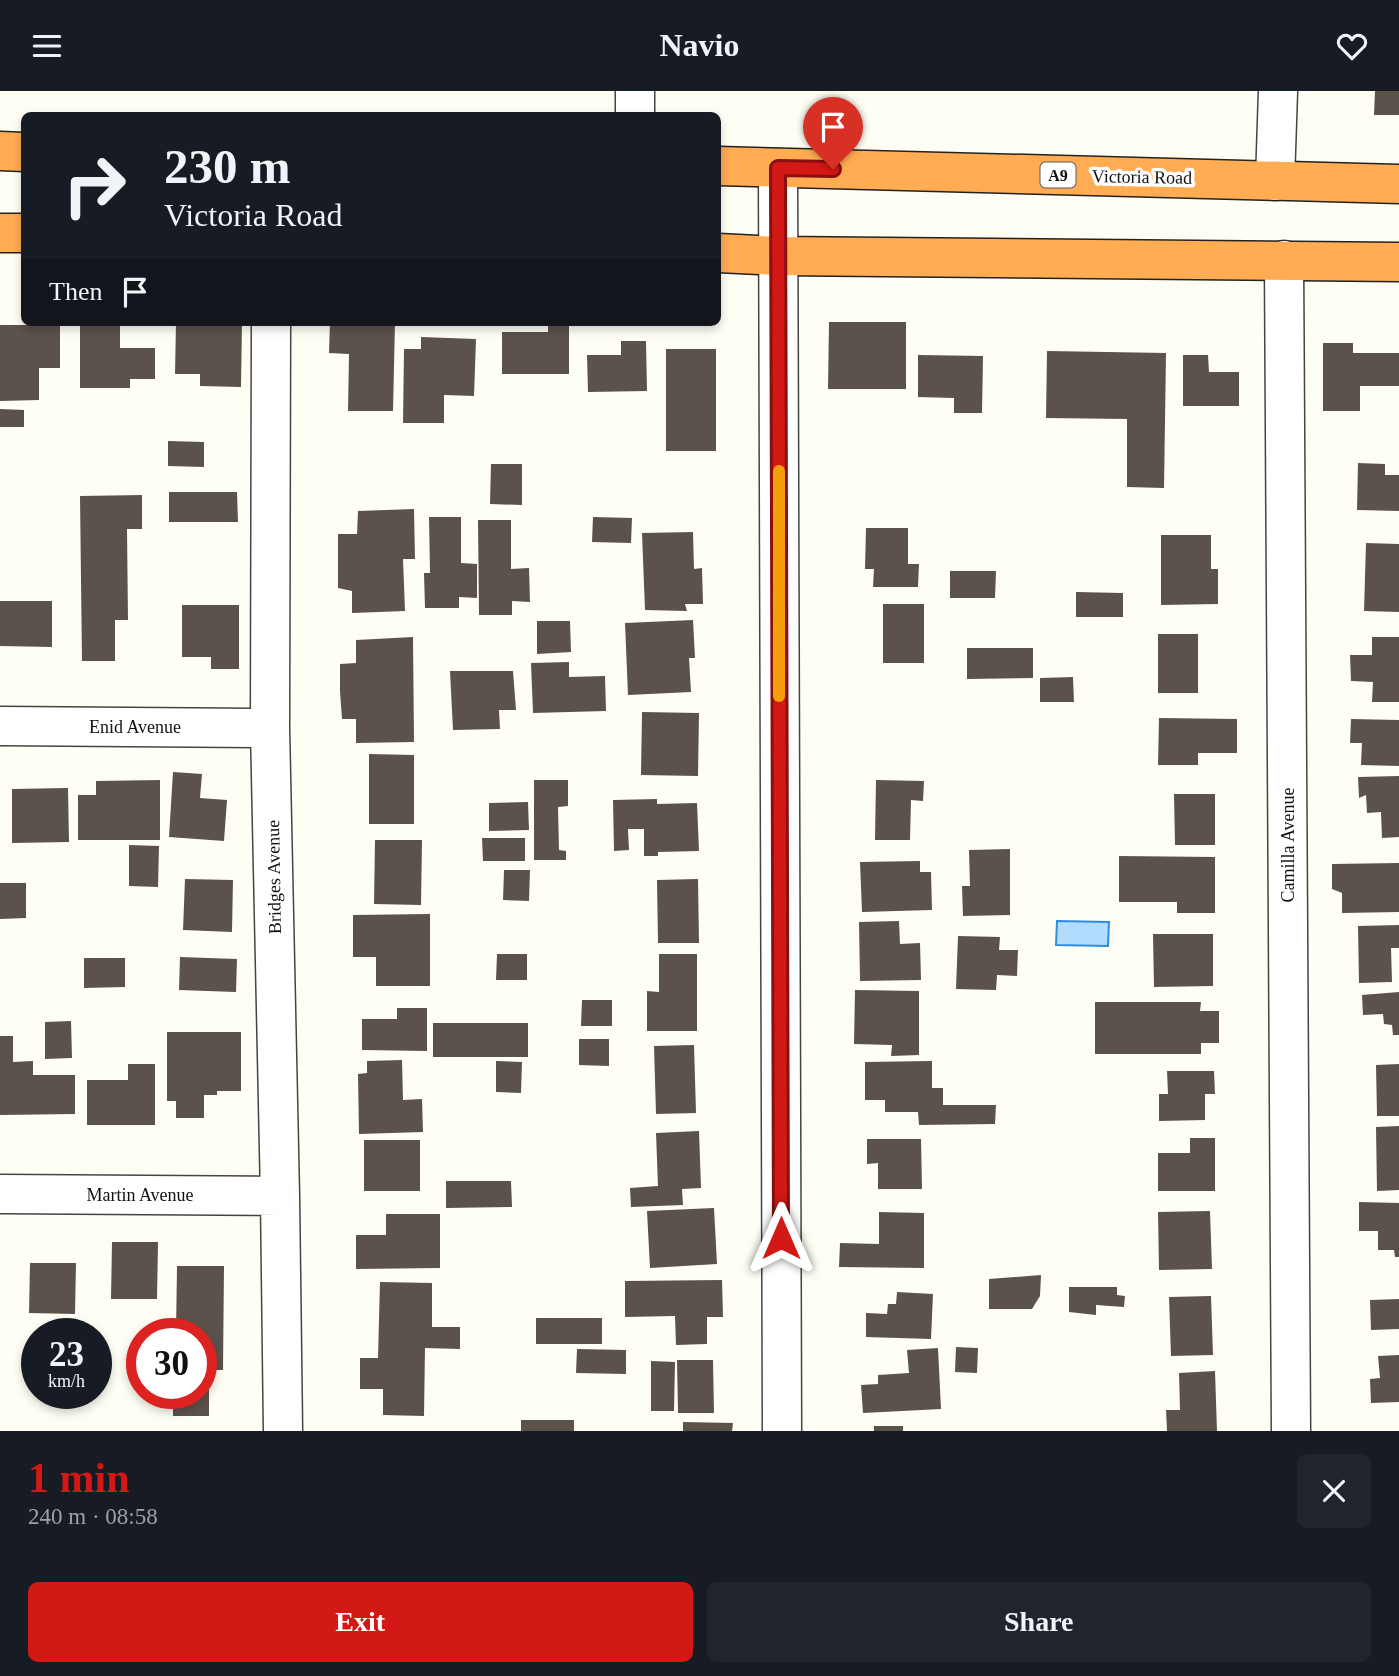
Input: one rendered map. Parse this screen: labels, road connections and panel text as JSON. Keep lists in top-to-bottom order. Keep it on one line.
{"streets":{"highway":["A9","Victoria Road"],"street":["Enid Avenue","Camilla Avenue","Bridges Avenue","Martin Avenue"]},"crossings":[["Enid Avenue","Bridges Avenue"],["Bridges Avenue","Martin Avenue"]],"page":{"header":"Navio","turn":["230 m","Victoria Road"],"then":"Then","speed":"23 km/h","limit":"30","heading":["1 min","240 m · 08:58"],"buttons":["Exit","Share"]}}
